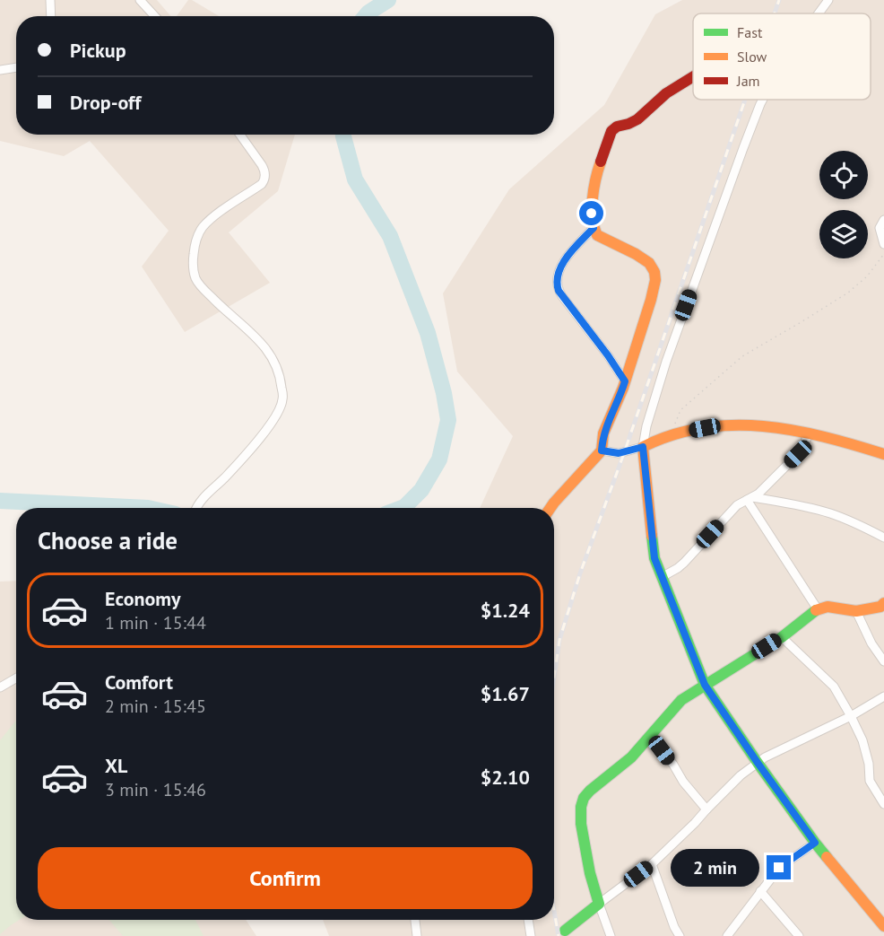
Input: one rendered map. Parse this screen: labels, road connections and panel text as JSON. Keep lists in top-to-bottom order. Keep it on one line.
{"legend":["Fast","Slow","Jam"],"page":{"banner":["Pickup","Drop-off"],"heading":"Choose a ride","list":[{"name":"Economy","note":"1 min · 15:44","value":"$1.24"},{"name":"Comfort","note":"2 min · 15:45","value":"$1.67"},{"name":"XL","note":"3 min · 15:46","value":"$2.10"}],"buttons":"Confirm","bubble":"2 min"}}
